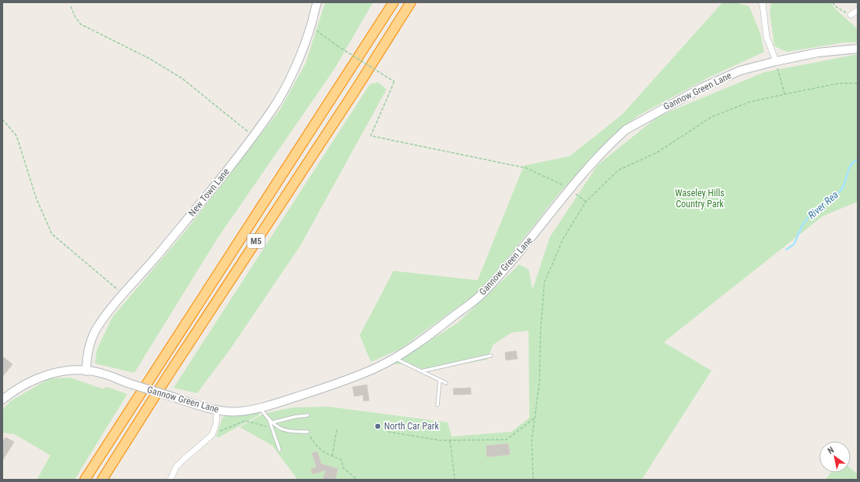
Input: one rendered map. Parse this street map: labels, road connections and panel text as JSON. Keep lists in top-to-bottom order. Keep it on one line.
{"streets":{"highway":["M5"],"street":["Gannow Green Lane","New Town Lane"]},"crossings":[["Gannow Green Lane","New Town Lane"]],"water":["River Rea"],"parks":["Waseley Hills Country Park"],"places":["North Car Park"],"north":"top left"}
